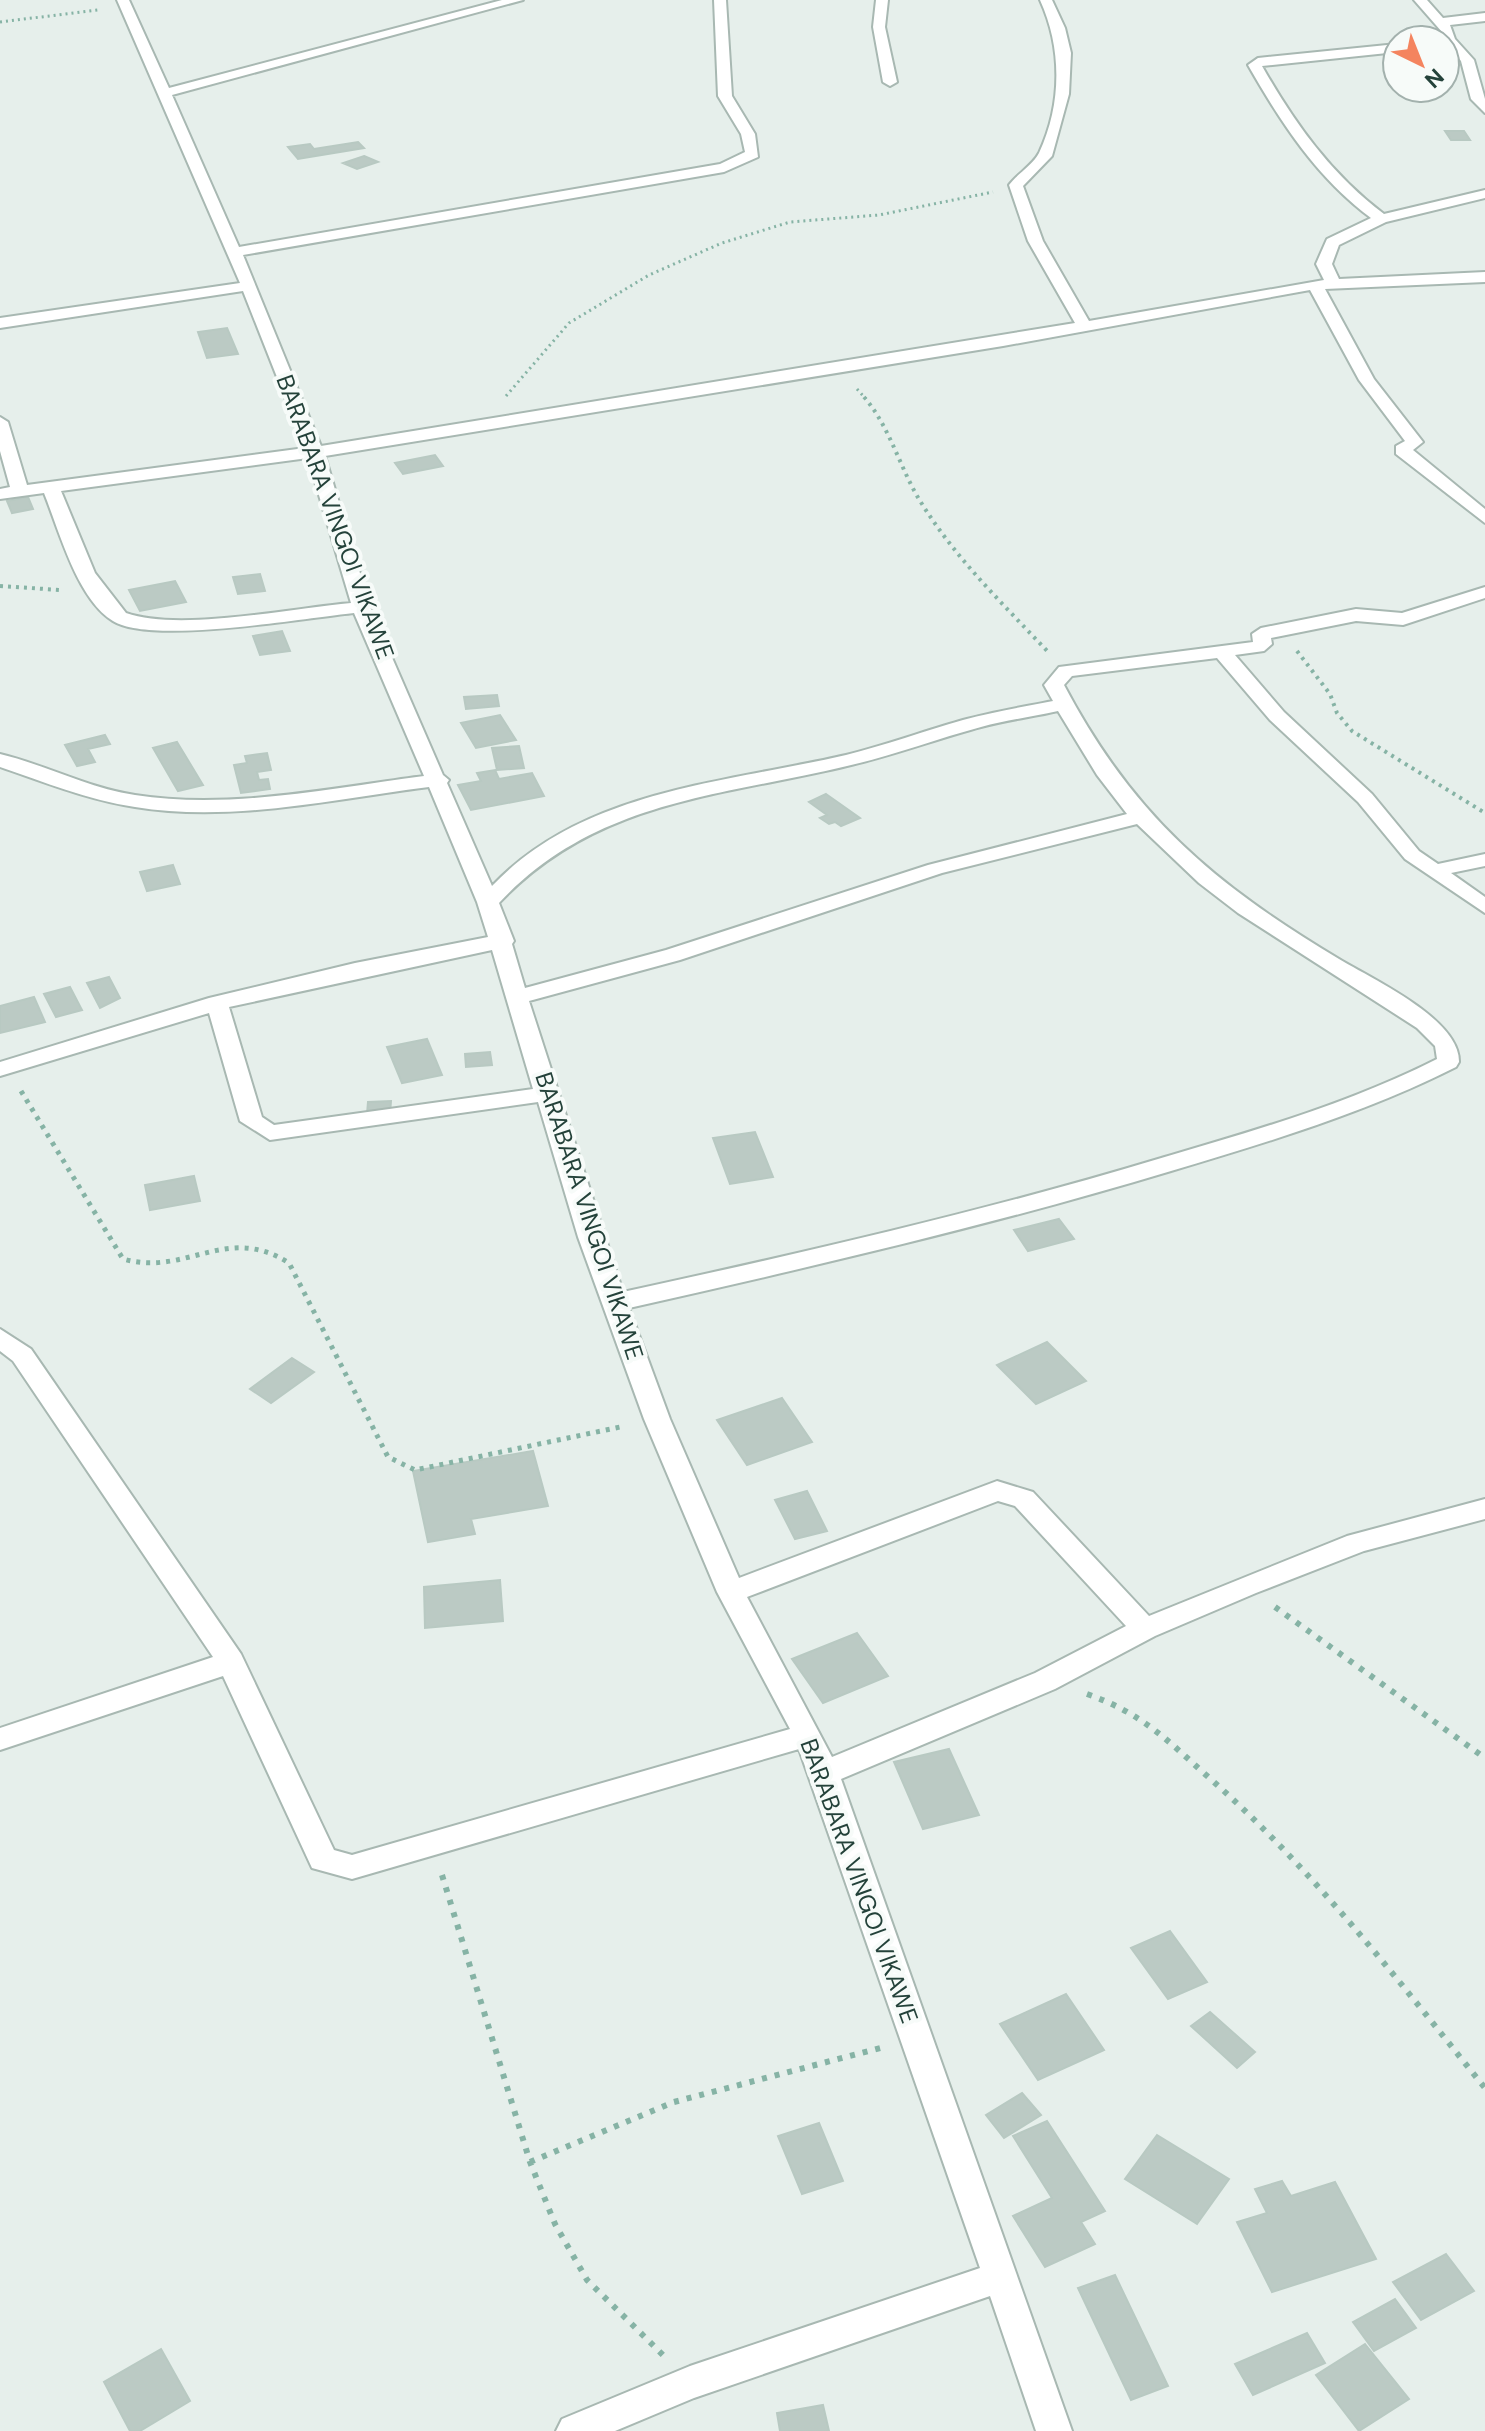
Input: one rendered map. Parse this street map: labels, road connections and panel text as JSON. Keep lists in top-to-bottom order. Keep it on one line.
{"streets":{"street":["BARABARA VINGOI VIKAWE"]},"north":"bottom right"}
